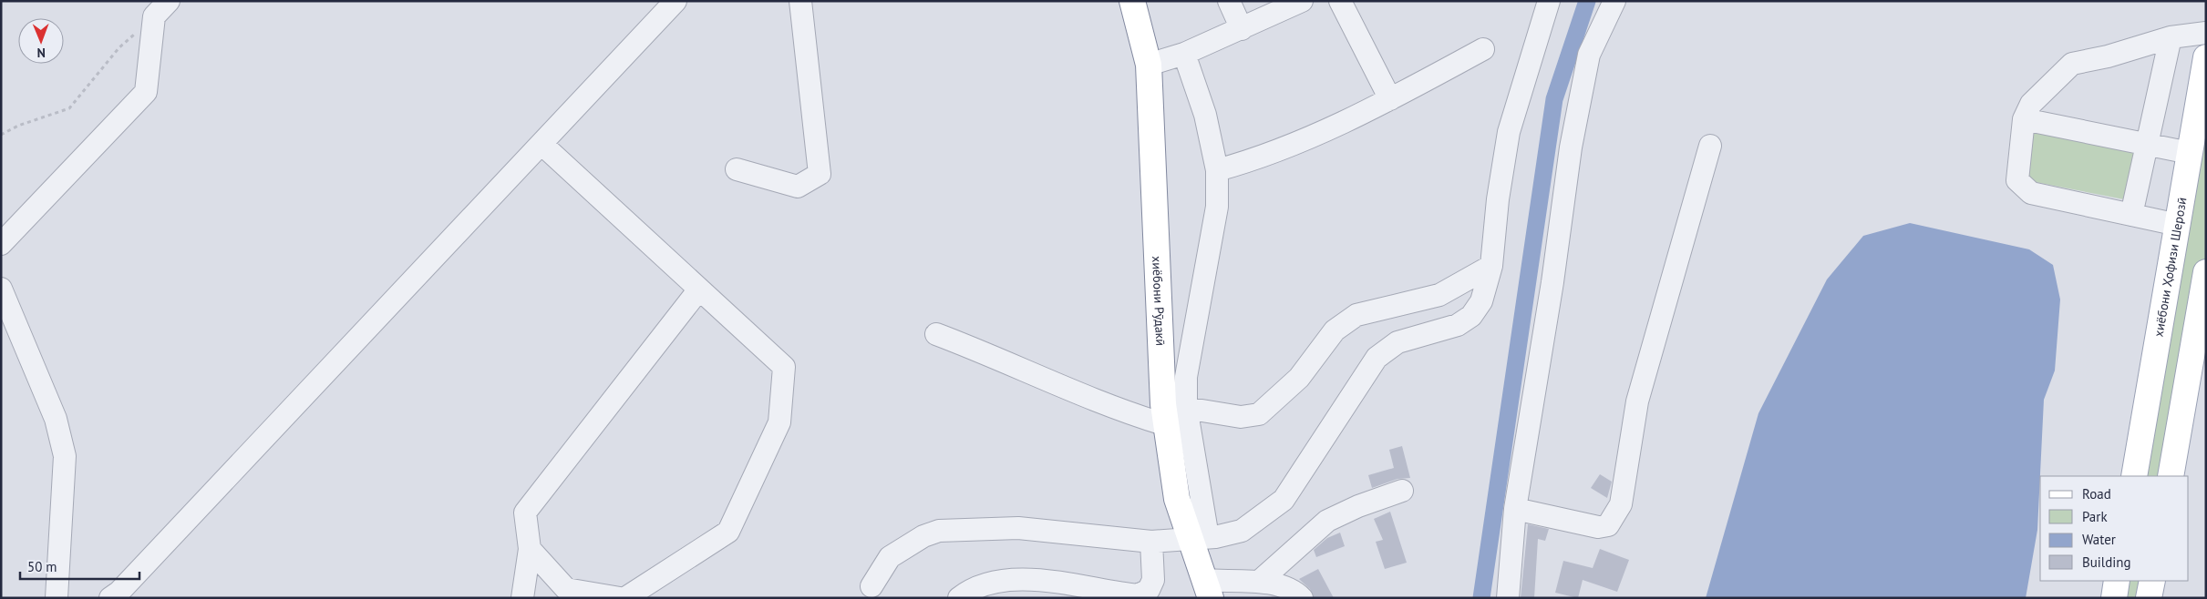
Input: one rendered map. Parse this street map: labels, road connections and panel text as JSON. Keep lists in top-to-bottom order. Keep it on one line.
{"streets":{"main road":["хиёбони Ҳофизи Шерозӣ","хиёбони Рӯдакӣ"]},"legend":["Road","Park","Water","Building"],"scale_bar":"50 m","north":"bottom"}
